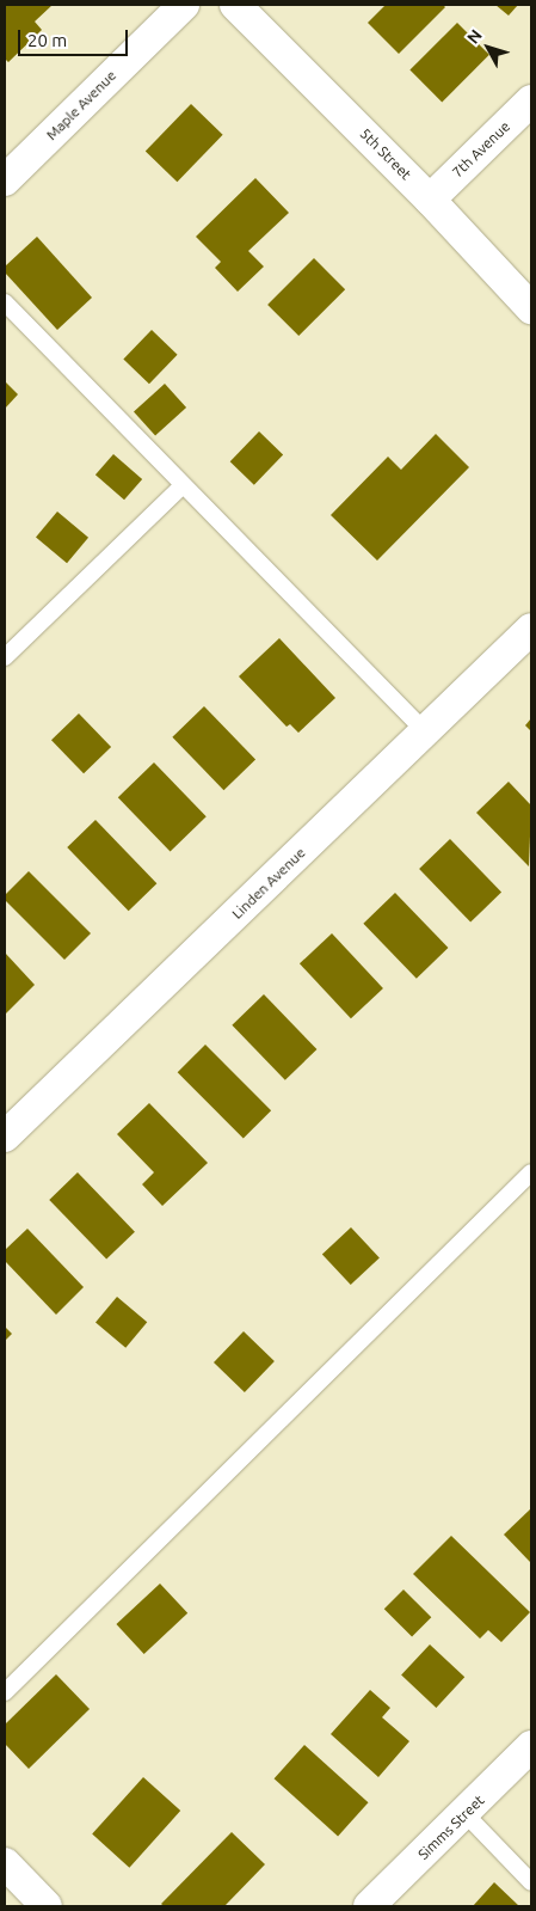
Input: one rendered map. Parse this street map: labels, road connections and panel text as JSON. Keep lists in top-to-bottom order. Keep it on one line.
{"streets":{"street":["Maple Avenue","7th Avenue","5th Street","Linden Avenue","Simms Street"]},"crossings":[["7th Avenue","5th Street"]],"scale_bar":"20 m","north":"top left"}
